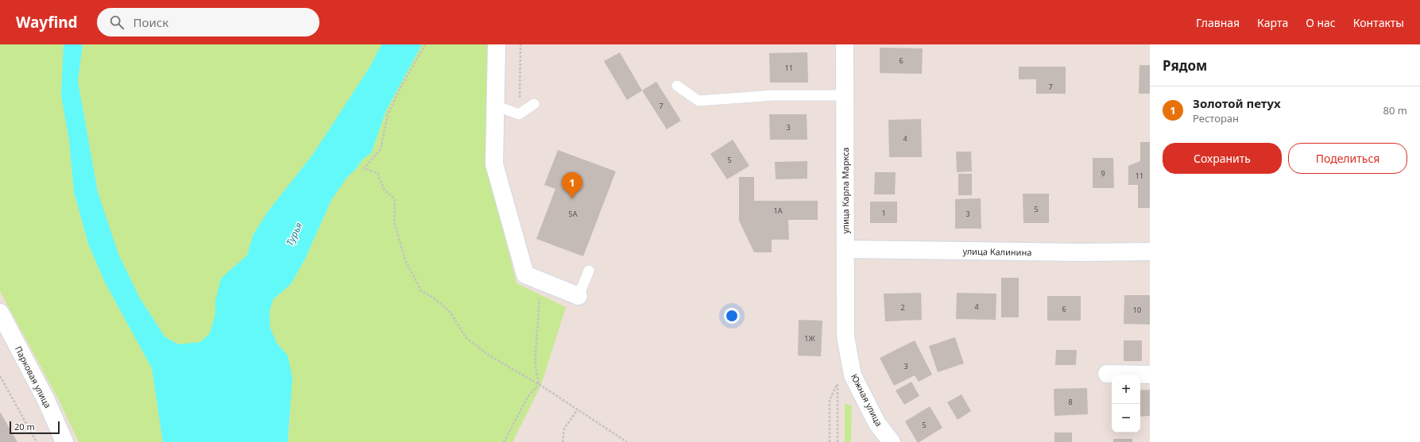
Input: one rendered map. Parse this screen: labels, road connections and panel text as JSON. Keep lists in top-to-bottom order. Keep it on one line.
{"streets":{"street":["улица Карла Маркса","улица Калинина","Парковая улица","Южная улица"]},"crossings":[["улица Карла Маркса","улица Калинина"],["улица Карла Маркса","Южная улица"]],"water":["Турья"],"house_numbers":["6","11","7","7","3","4","5","9","11","5","1А","1","5А","3","4","2","6","10","1Ж","3","8","5"],"scale_bar":"20 m","page":{"header":"Wayfind","search":"Поиск","nav":["Главная","Карта","О нас","Контакты"],"heading":"Рядом","list":[{"mark":"1","name":"Золотой петух","note":"Ресторан","value":"80 m"}],"buttons":["Сохранить","Поделиться"],"pins":"1","map_buttons":["+","−"],"scale":"20 m"}}
